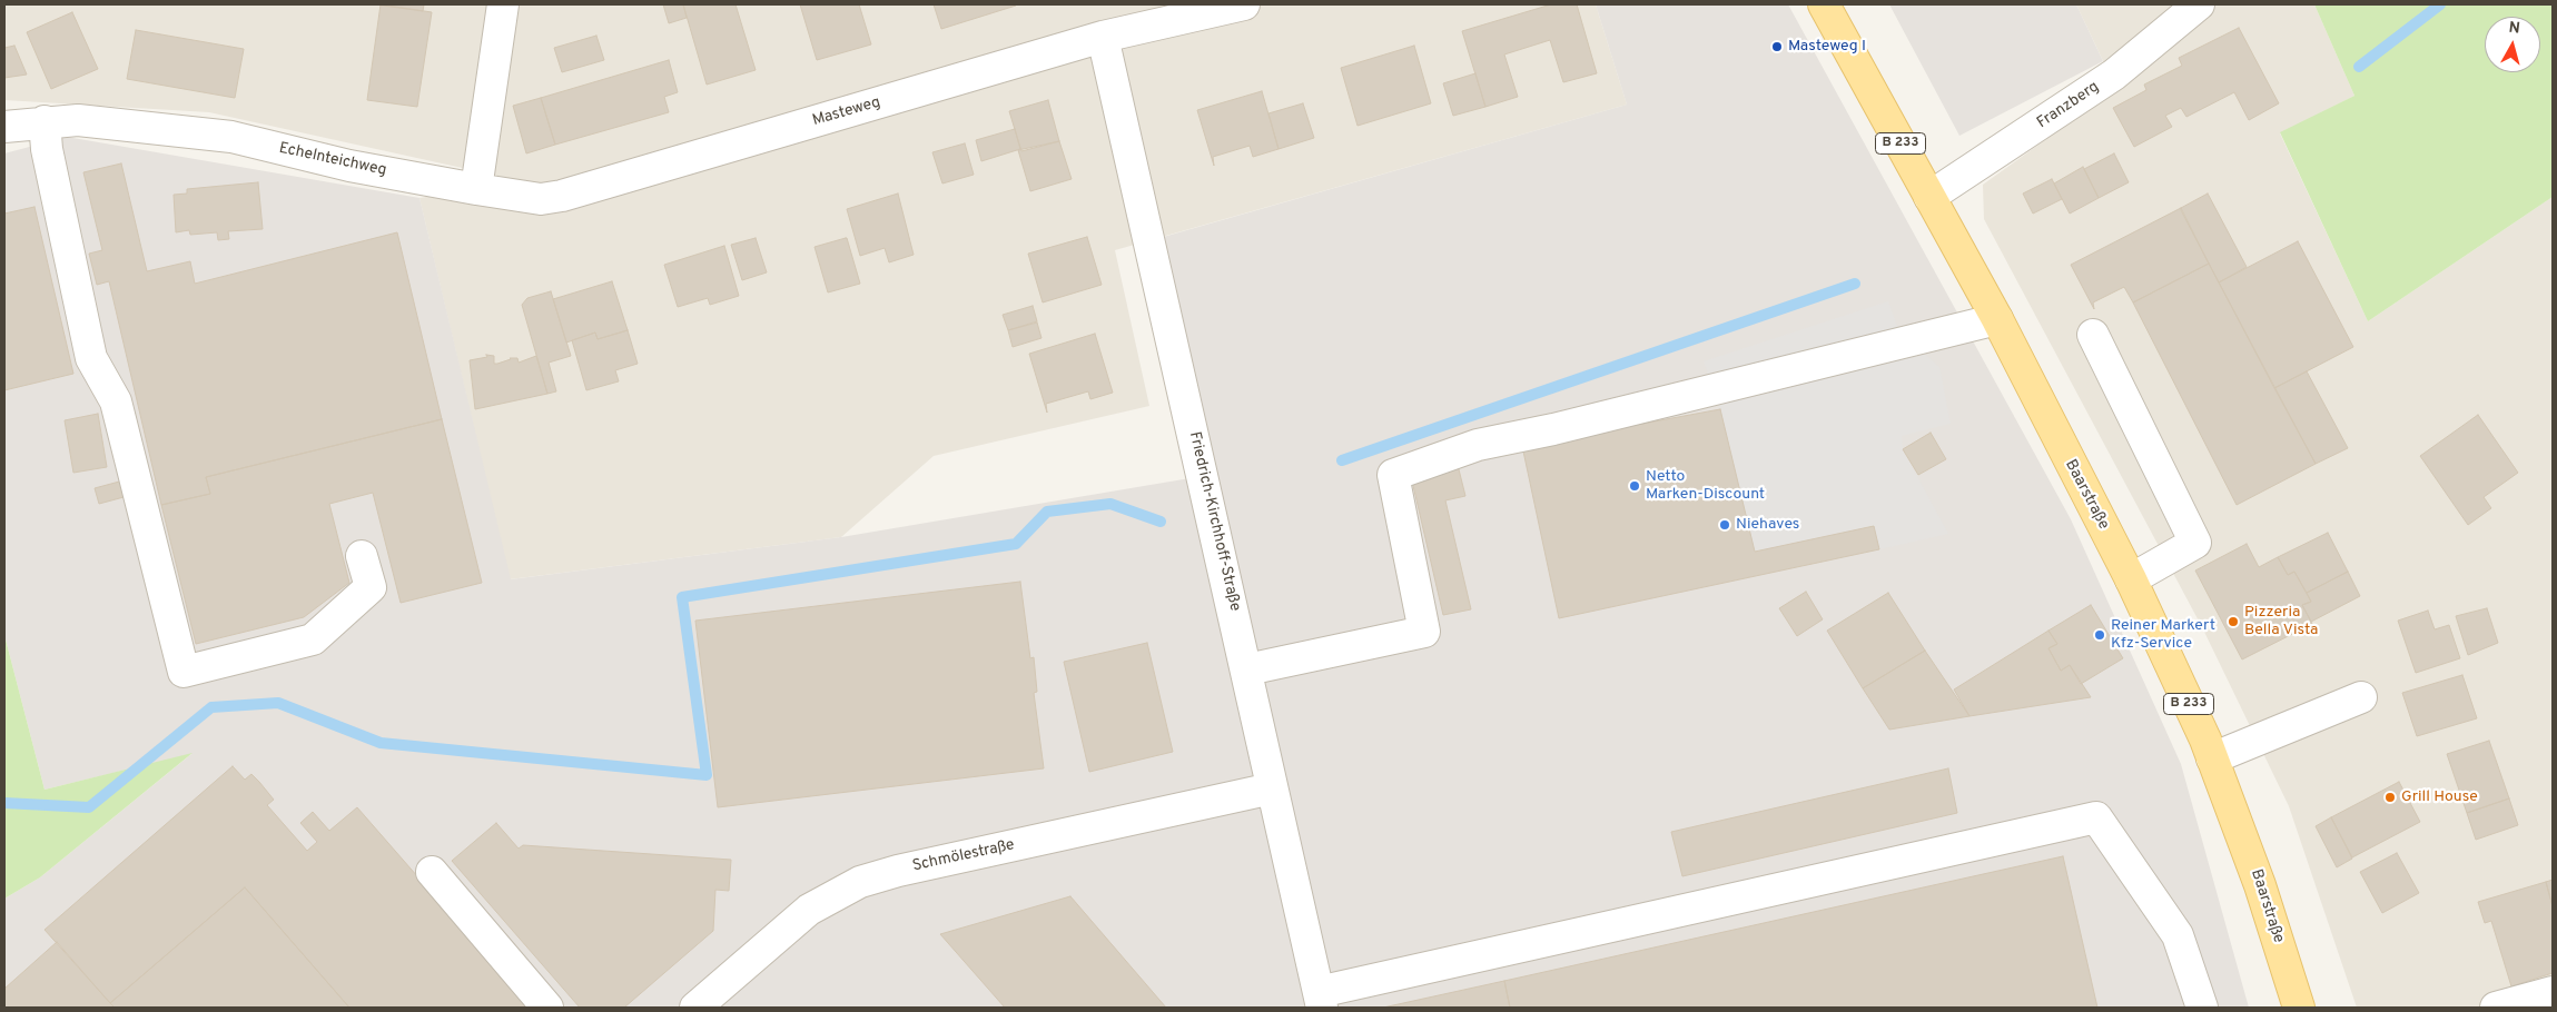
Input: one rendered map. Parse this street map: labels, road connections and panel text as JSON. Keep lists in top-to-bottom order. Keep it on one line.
{"streets":{"main road":["B 233","Baarstraße"],"street":["Franzberg","Masteweg","Echelnteichweg","Friedrich-Kirchhoff-Straße","Schmölestraße"]},"crossings":[["Franzberg","Baarstraße"],["Masteweg","Echelnteichweg"],["Masteweg","Friedrich-Kirchhoff-Straße"],["Friedrich-Kirchhoff-Straße","Schmölestraße"]],"places":["Masteweg I","Netto Marken-Discount","Niehaves","Pizzeria Bella Vista","Reiner Markert Kfz-Service","Grill House"],"north":"top"}
